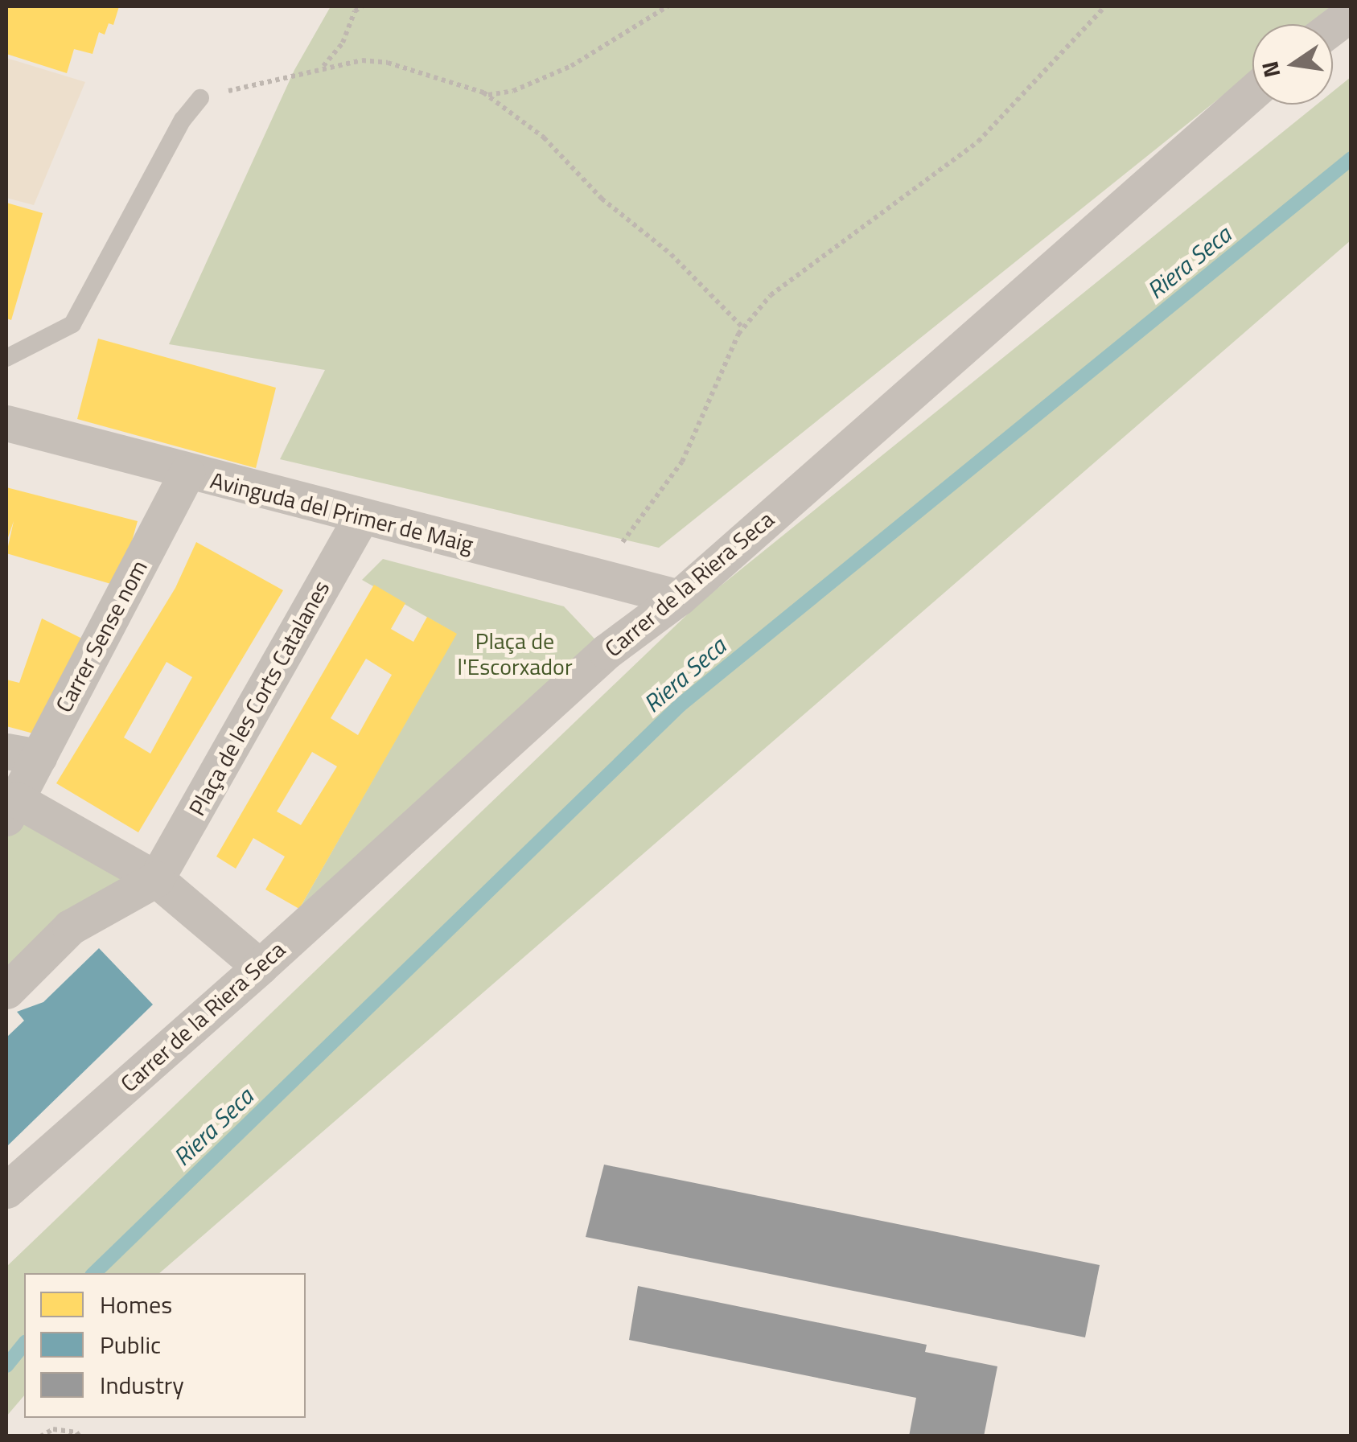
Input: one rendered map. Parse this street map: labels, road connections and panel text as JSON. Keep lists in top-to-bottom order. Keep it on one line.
{"streets":{"street":["Avinguda del Primer de Maig","Carrer de la Riera Seca","Carrer Sense nom","Plaça de les Corts Catalanes"]},"crossings":[["Avinguda del Primer de Maig","Carrer de la Riera Seca"],["Avinguda del Primer de Maig","Carrer Sense nom"],["Avinguda del Primer de Maig","Plaça de les Corts Catalanes"]],"water":["Riera Seca"],"parks":["Plaça de l'Escorxador"],"legend":["Homes","Public","Industry"],"north":"left"}
